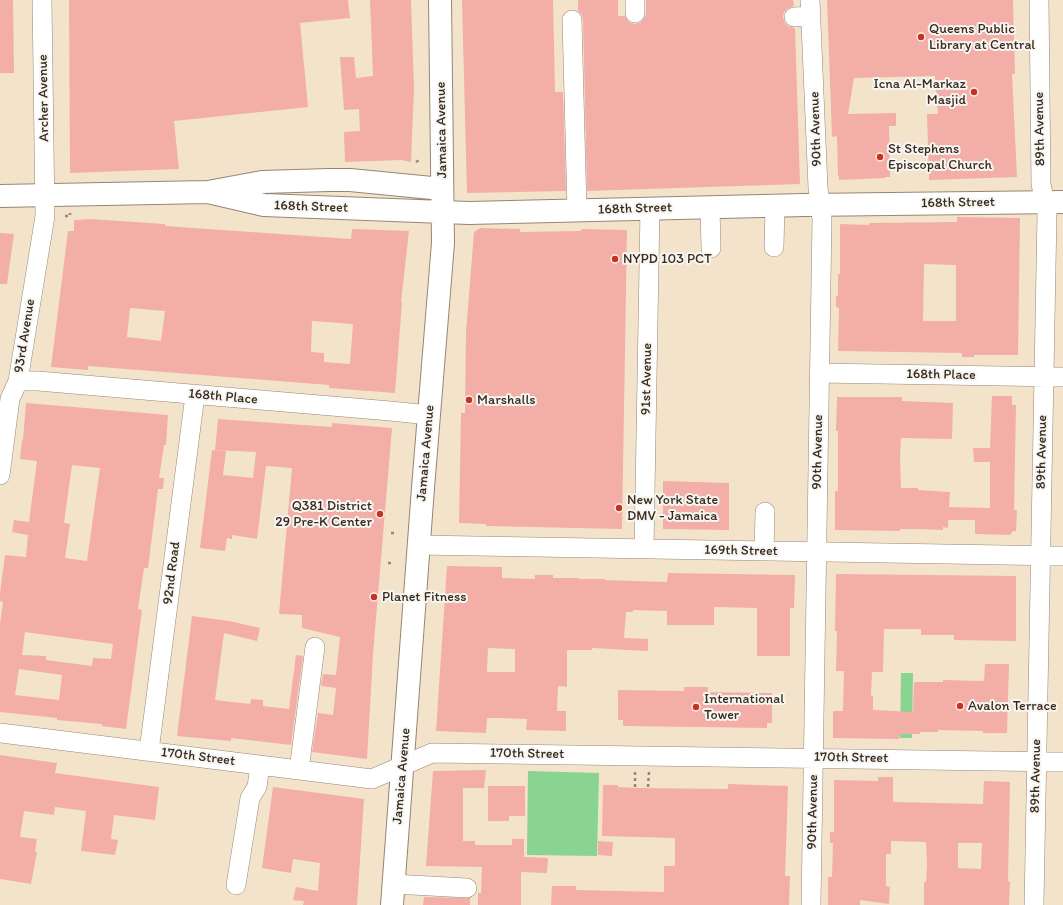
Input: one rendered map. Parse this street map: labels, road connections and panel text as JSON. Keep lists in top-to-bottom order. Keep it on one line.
{"streets":{"main road":["Jamaica Avenue","168th Street"],"street":["Archer Avenue","90th Avenue","89th Avenue","93rd Avenue","168th Place","91st Avenue","169th Street","92nd Road","170th Street"]},"crossings":[["Archer Avenue","168th Street"],["Archer Avenue","93rd Avenue"],["90th Avenue","168th Street"],["90th Avenue","168th Place"],["90th Avenue","169th Street"],["90th Avenue","170th Street"],["89th Avenue","168th Street"],["89th Avenue","168th Place"],["89th Avenue","169th Street"],["89th Avenue","170th Street"],["Jamaica Avenue","168th Street"],["Jamaica Avenue","168th Place"],["Jamaica Avenue","169th Street"],["Jamaica Avenue","170th Street"],["168th Street","93rd Avenue"],["168th Street","91st Avenue"],["93rd Avenue","168th Place"],["168th Place","92nd Road"],["91st Avenue","169th Street"],["92nd Road","170th Street"]],"places":["Queens Public Library at Central","Icna Al-Markaz Masjid","St Stephens Episcopal Church","NYPD 103 PCT","Marshalls","New York State DMV - Jamaica","Q381 District 29 Pre-K Center","Planet Fitness","Avalon Terrace","International Tower"]}
